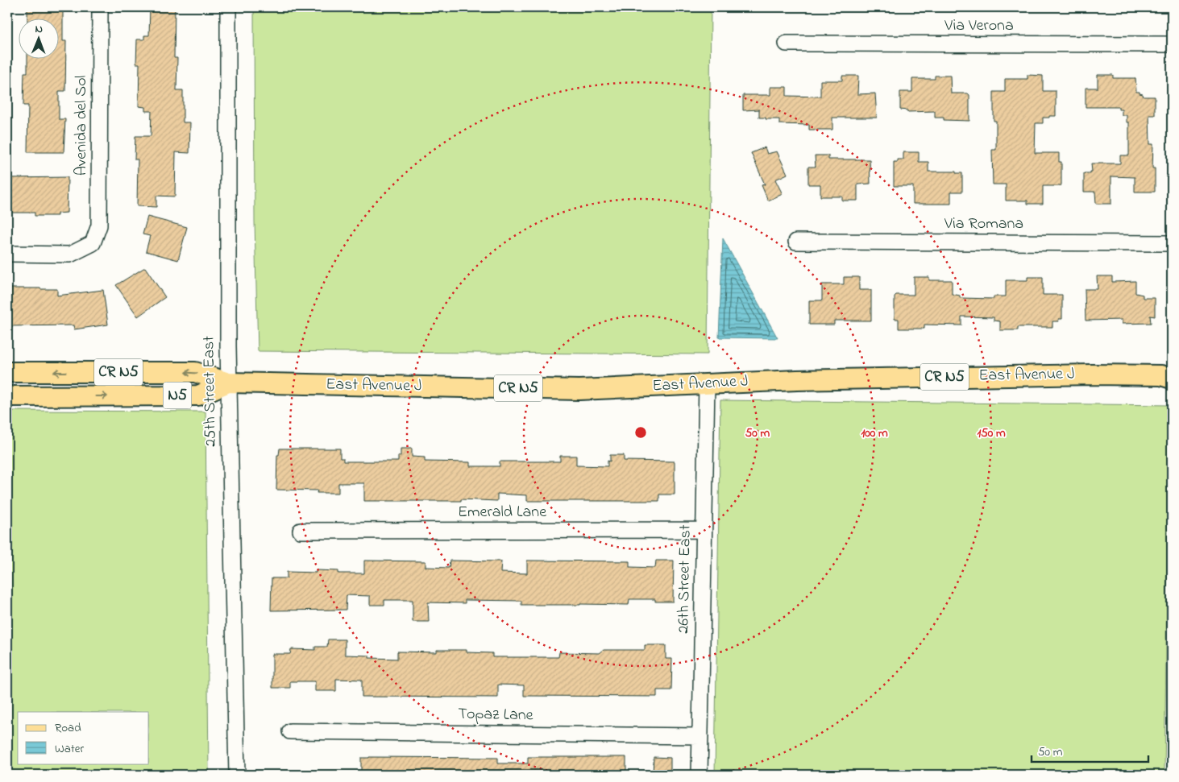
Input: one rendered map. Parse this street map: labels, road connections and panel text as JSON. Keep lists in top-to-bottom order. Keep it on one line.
{"streets":{"main road":["CR N5","East Avenue J","N5"],"street":["Via Verona","Avenida del Sol","Via Romana","25th Street East","Emerald Lane","26th Street East","Topaz Lane"]},"crossings":[["East Avenue J","25th Street East"],["East Avenue J","26th Street East"],["Emerald Lane","26th Street East"],["26th Street East","Topaz Lane"]],"legend":["Road","Water"],"scale_bar":"50 m","north":"top","rings":["50 m","100 m","150 m"]}
